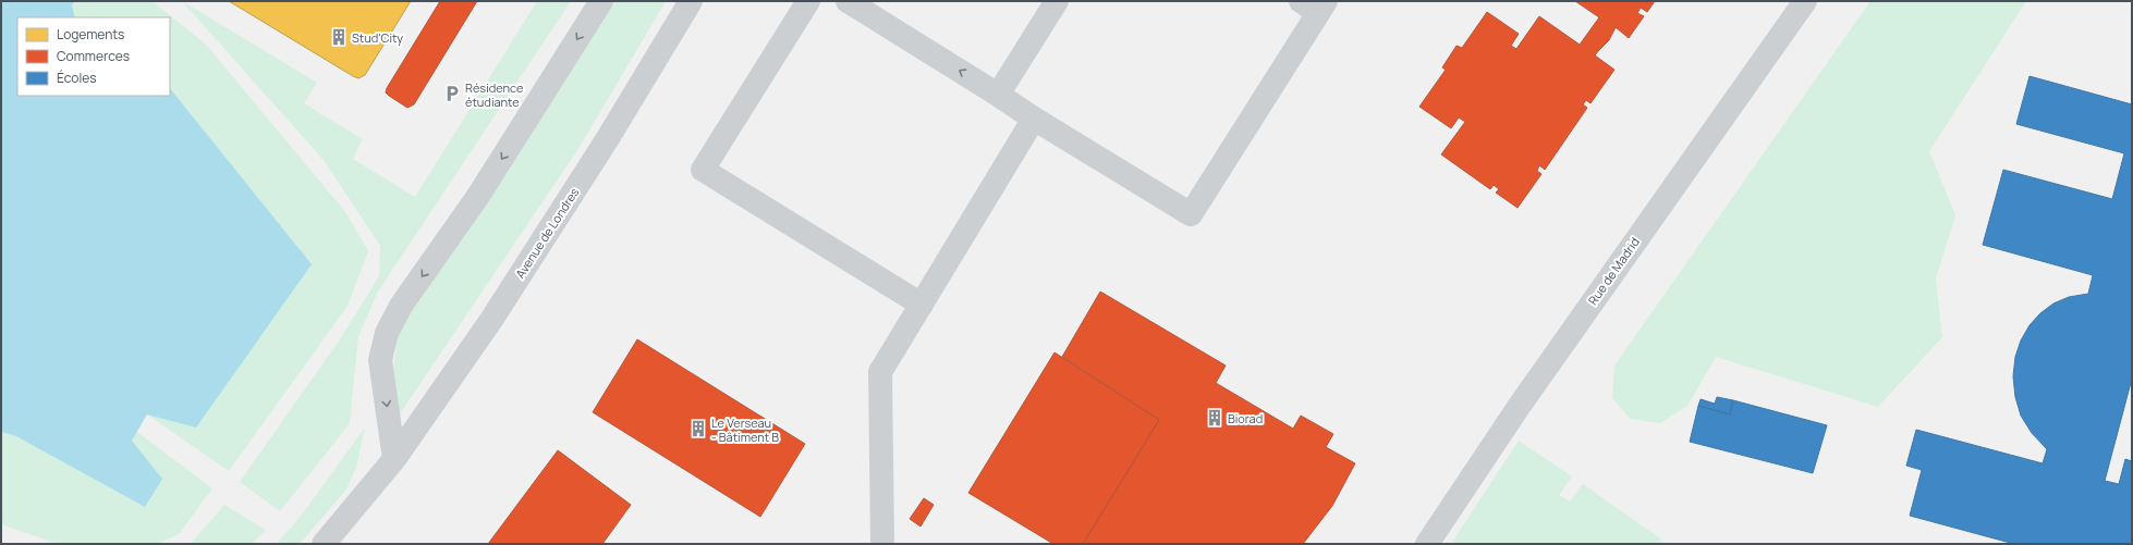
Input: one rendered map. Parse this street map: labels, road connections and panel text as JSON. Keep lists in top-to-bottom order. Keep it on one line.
{"streets":{"street":["Avenue de Londres","Rue de Madrid"]},"places":{"building":["Stud'City","Biorad","Le Verseau - Bâtiment B"],"parking":["Résidence étudiante"]},"legend":["Logements","Commerces","Écoles"]}
